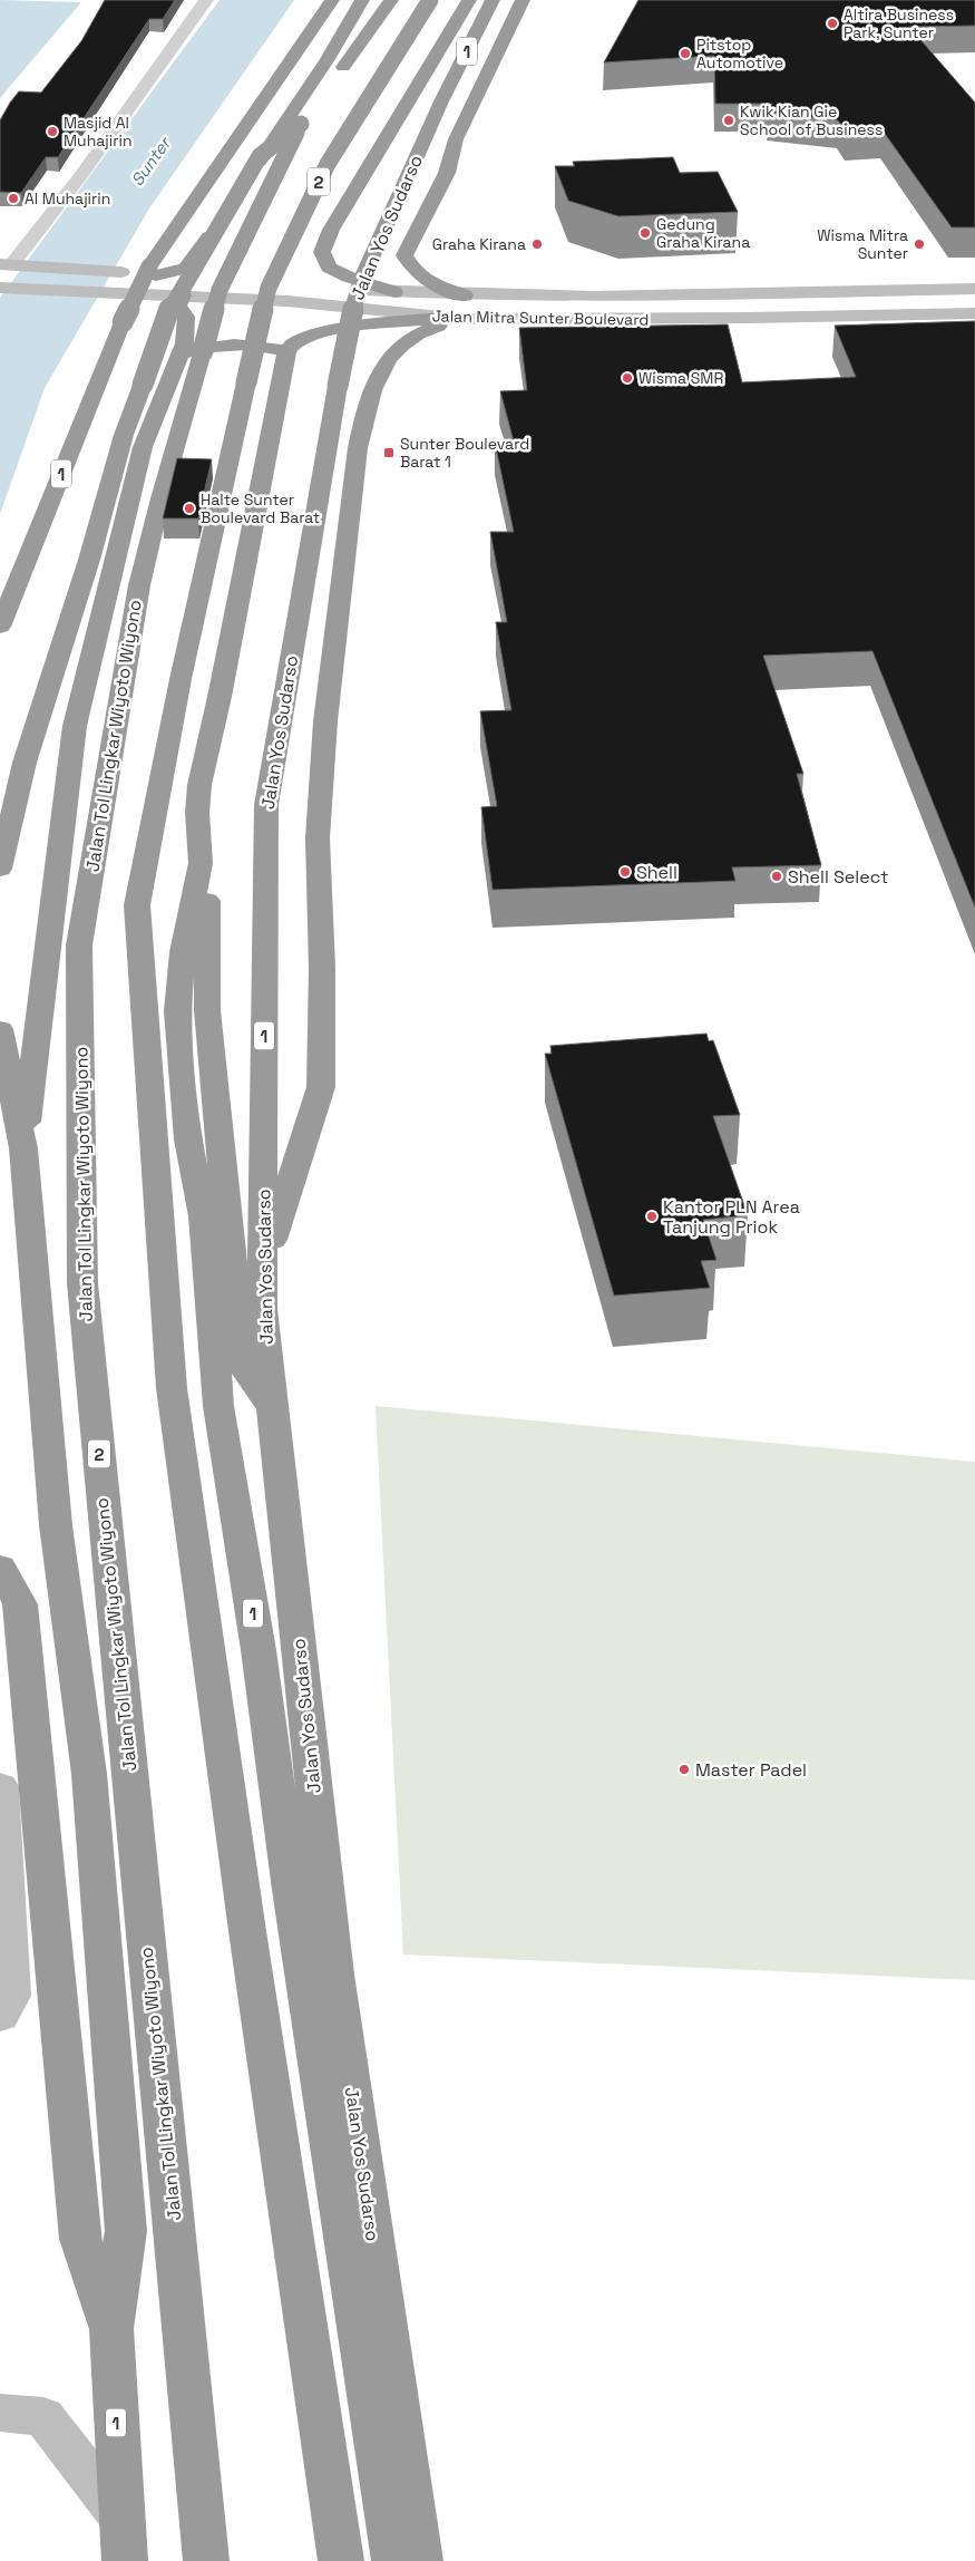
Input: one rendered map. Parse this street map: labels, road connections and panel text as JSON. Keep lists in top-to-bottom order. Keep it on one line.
{"streets":{"highway":["1","2","Jalan Yos Sudarso","Jalan Tol Lingkar Wiyoto Wiyono"],"main road":["Jalan Mitra Sunter Boulevard"]},"water":["Sunter"],"places":{"other":["Altira Business Park, Sunter","Pitstop Automotive","Kwik Kian Gie School of Business","Masjid Al Muhajirin","Al Muhajirin","Gedung Graha Kirana","Graha Kirana","Wisma Mitra Sunter","Wisma SMR","Halte Sunter Boulevard Barat","Shell","Shell Select","Kantor PLN Area Tanjung Priok","Master Padel"],"transit":["Sunter Boulevard Barat 1"]}}
